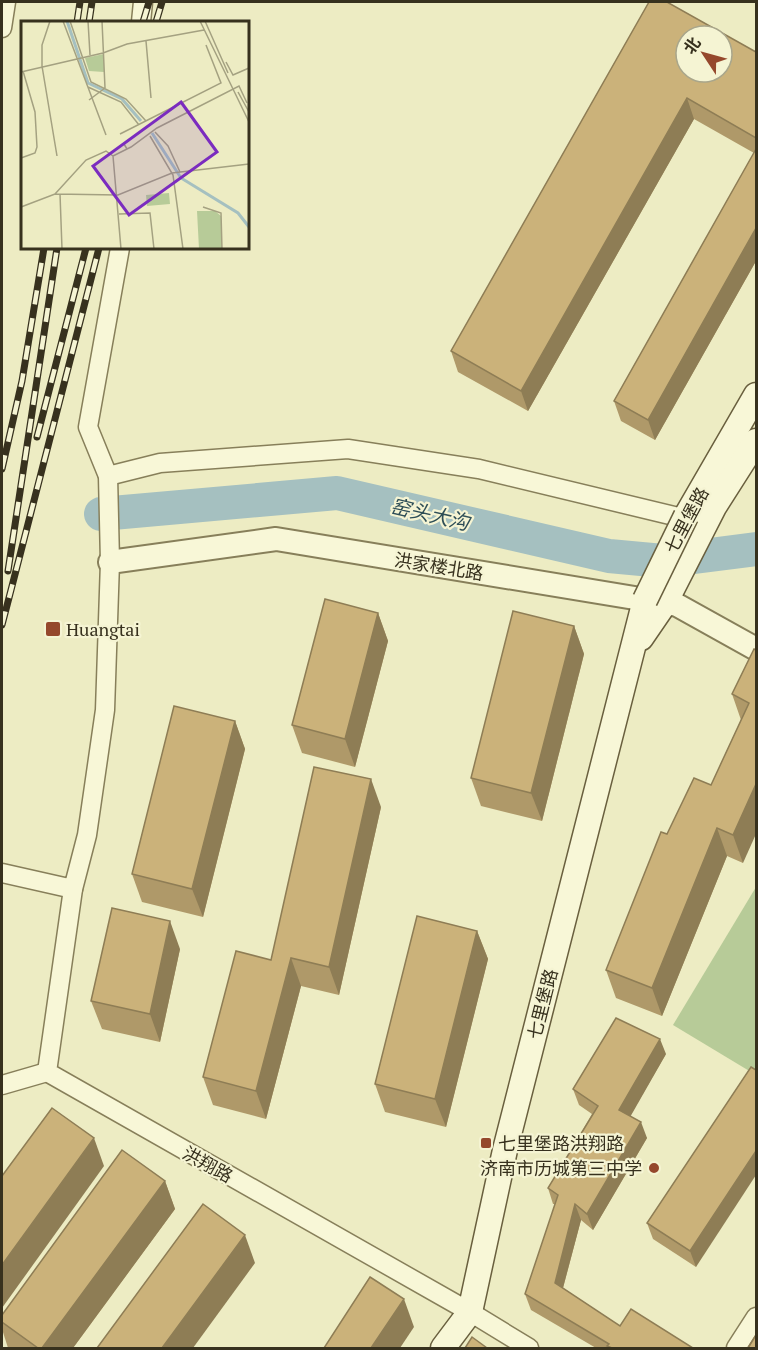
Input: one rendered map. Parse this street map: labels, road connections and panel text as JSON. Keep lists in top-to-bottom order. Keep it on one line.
{"streets":{"main road":["七里堡路"],"street":["洪家楼北路","洪翔路"]},"crossings":[["七里堡路","洪家楼北路"],["七里堡路","洪翔路"]],"water":["窑头大沟"],"places":{"transit":["Huangtai","七里堡路洪翔路"],"other":["济南市历城第三中学"]},"north":"top left"}
